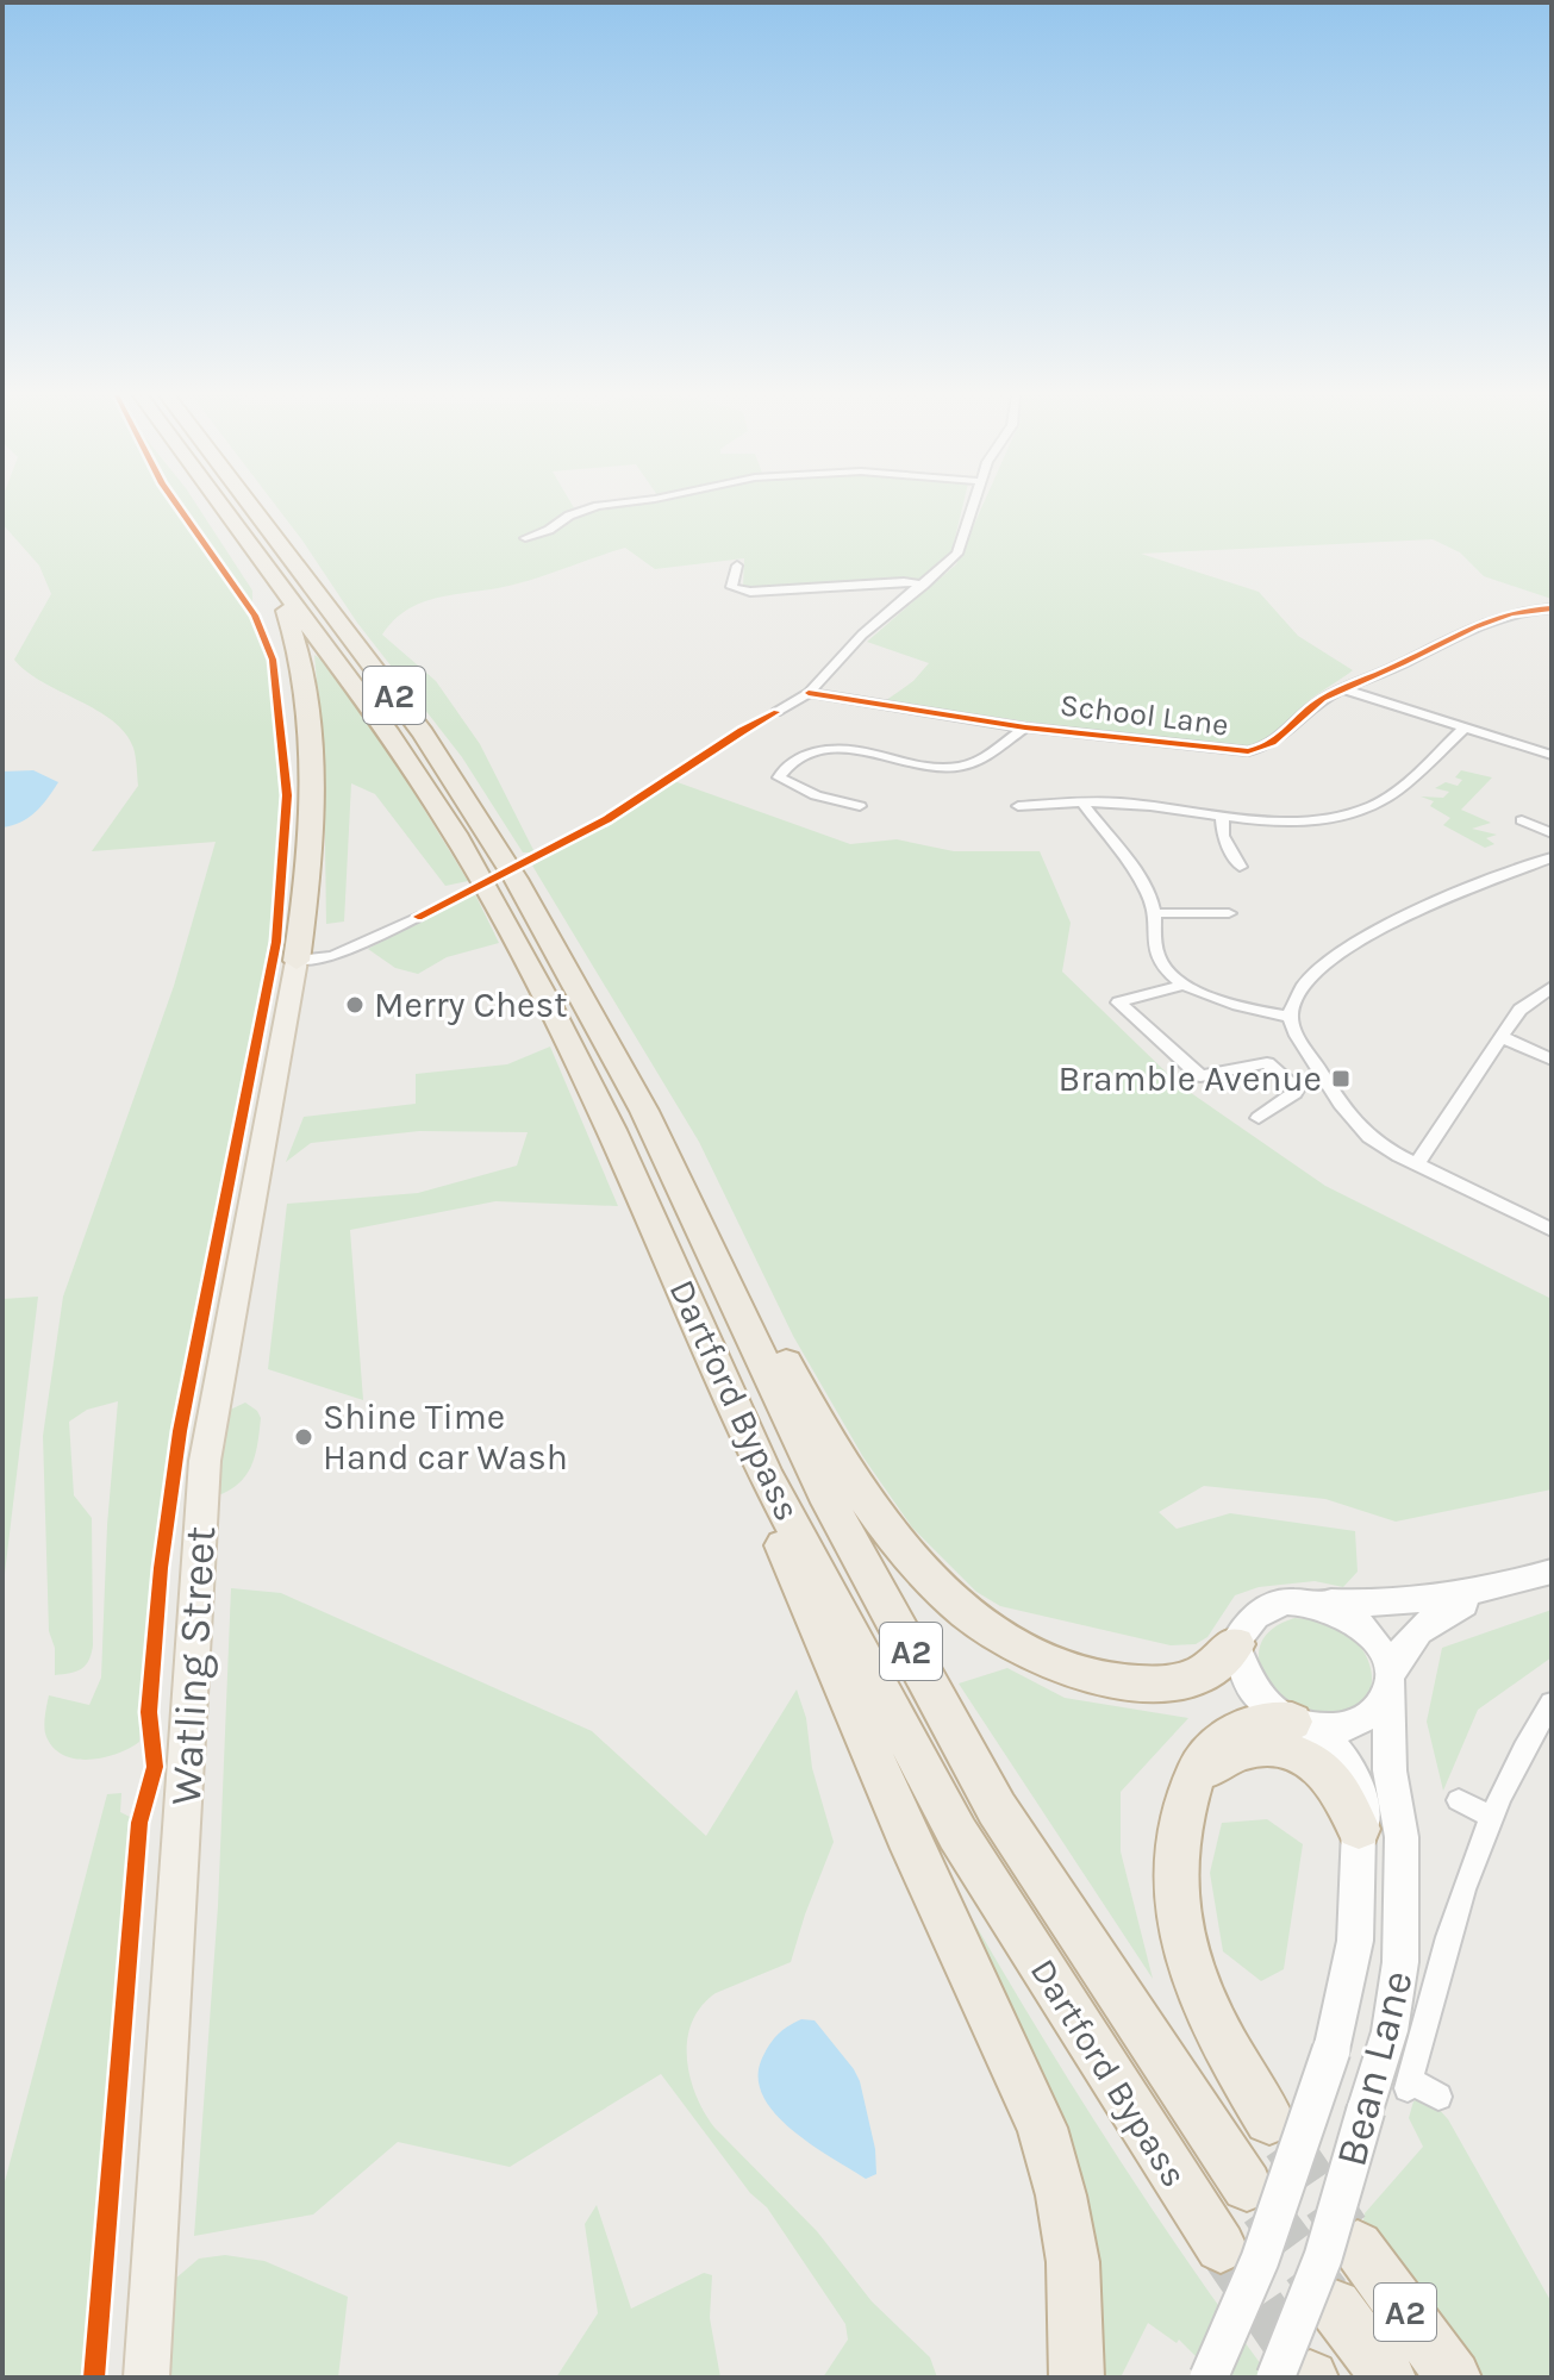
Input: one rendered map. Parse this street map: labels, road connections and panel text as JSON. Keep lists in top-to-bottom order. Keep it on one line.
{"streets":{"highway":["A2","Dartford Bypass"],"main road":["Watling Street","Bean Lane"],"street":["School Lane"]},"crossings":[["A2","Dartford Bypass"],["A2","Watling Street"]],"places":{"other":["Merry Chest","Shine Time Hand car Wash"],"transit":["Bramble Avenue"]}}
